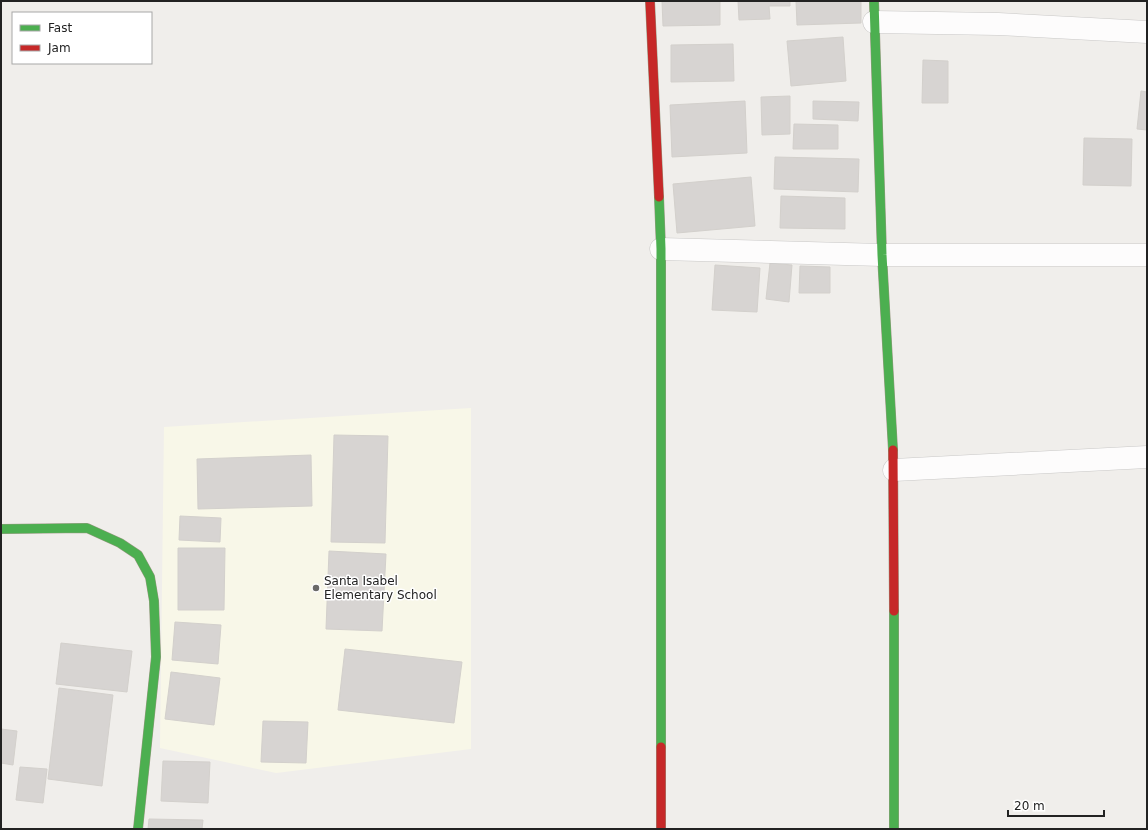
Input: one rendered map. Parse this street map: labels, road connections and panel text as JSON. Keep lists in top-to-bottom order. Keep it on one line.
{"places":["Santa Isabel Elementary School"],"legend":["Fast","Jam"],"scale_bar":"20 m"}
